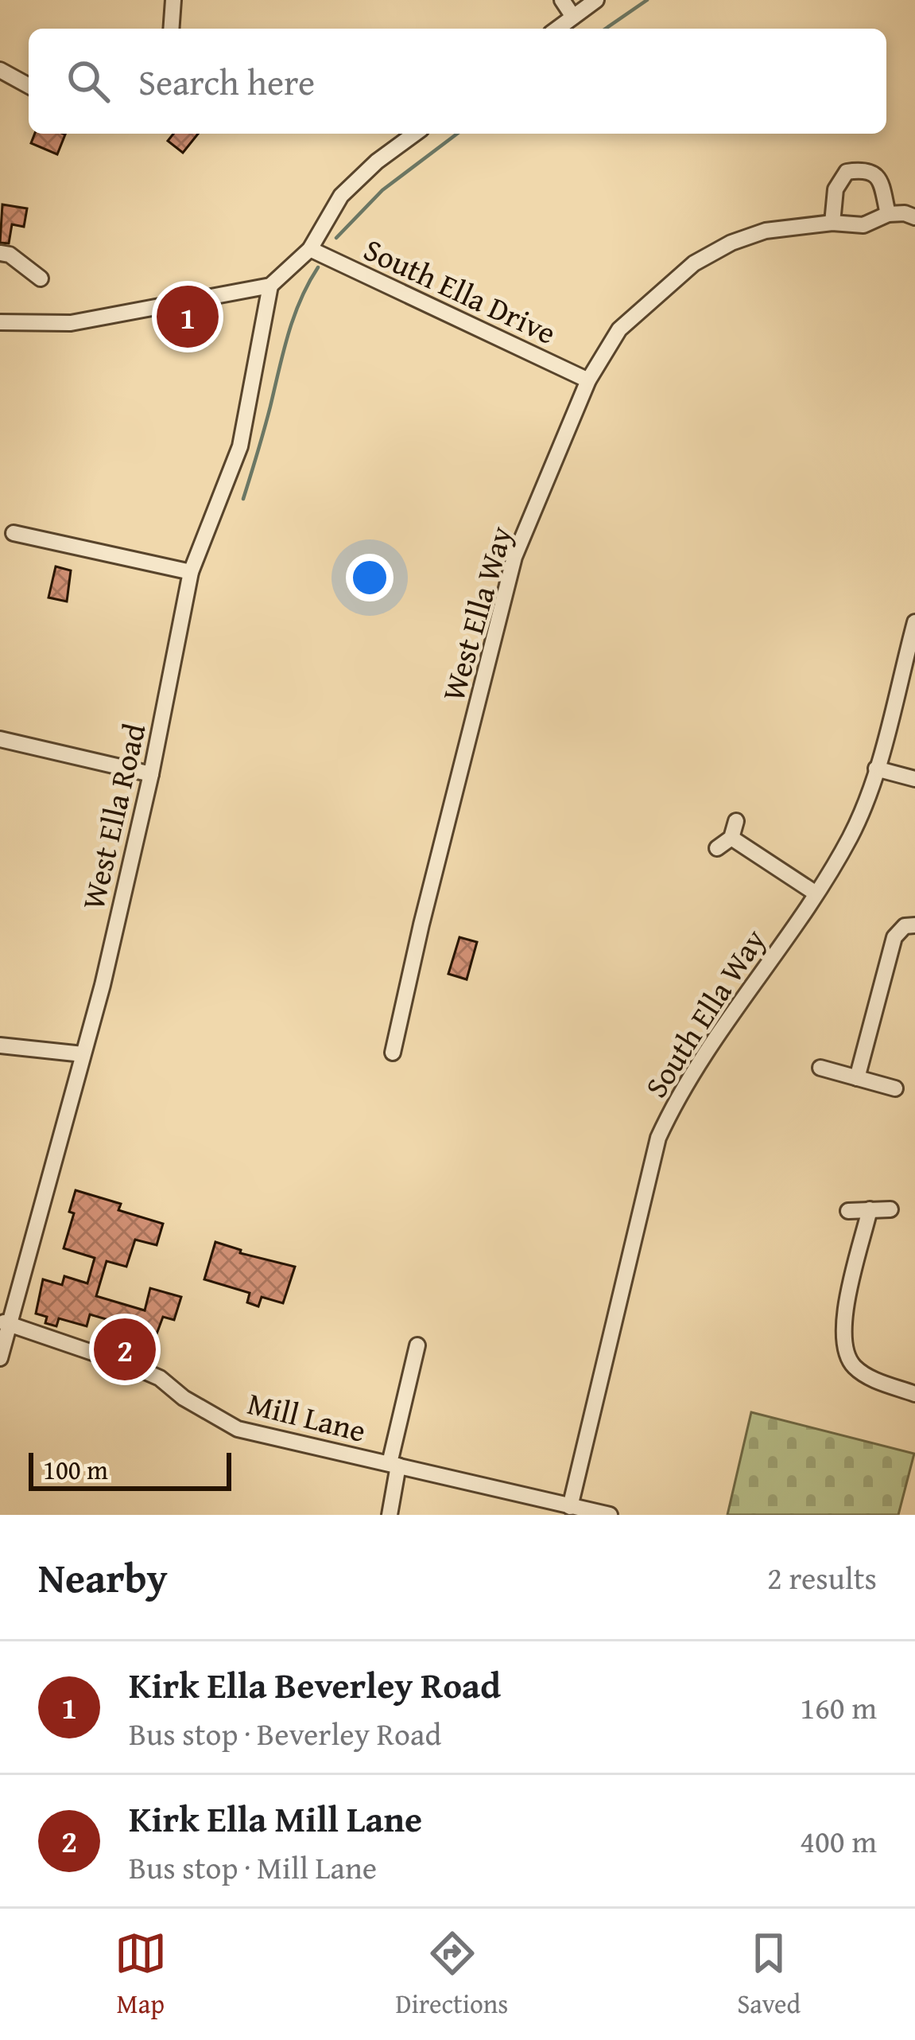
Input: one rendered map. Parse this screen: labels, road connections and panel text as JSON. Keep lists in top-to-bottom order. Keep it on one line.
{"streets":{"street":["South Ella Drive","West Ella Way","West Ella Road","South Ella Way","Mill Lane"]},"crossings":[["South Ella Drive","West Ella Way"],["West Ella Road","Mill Lane"],["South Ella Way","Mill Lane"]],"scale_bar":"100 m","page":{"search":"Search here","pins":["1","2"],"scale":"100 m","heading":["Nearby","2 results"],"list":[{"mark":"1","name":"Kirk Ella Beverley Road","note":"Bus stop · Beverley Road","value":"160 m"},{"mark":"2","name":"Kirk Ella Mill Lane","note":"Bus stop · Mill Lane","value":"400 m"}],"nav":["Map","Directions","Saved"]}}
